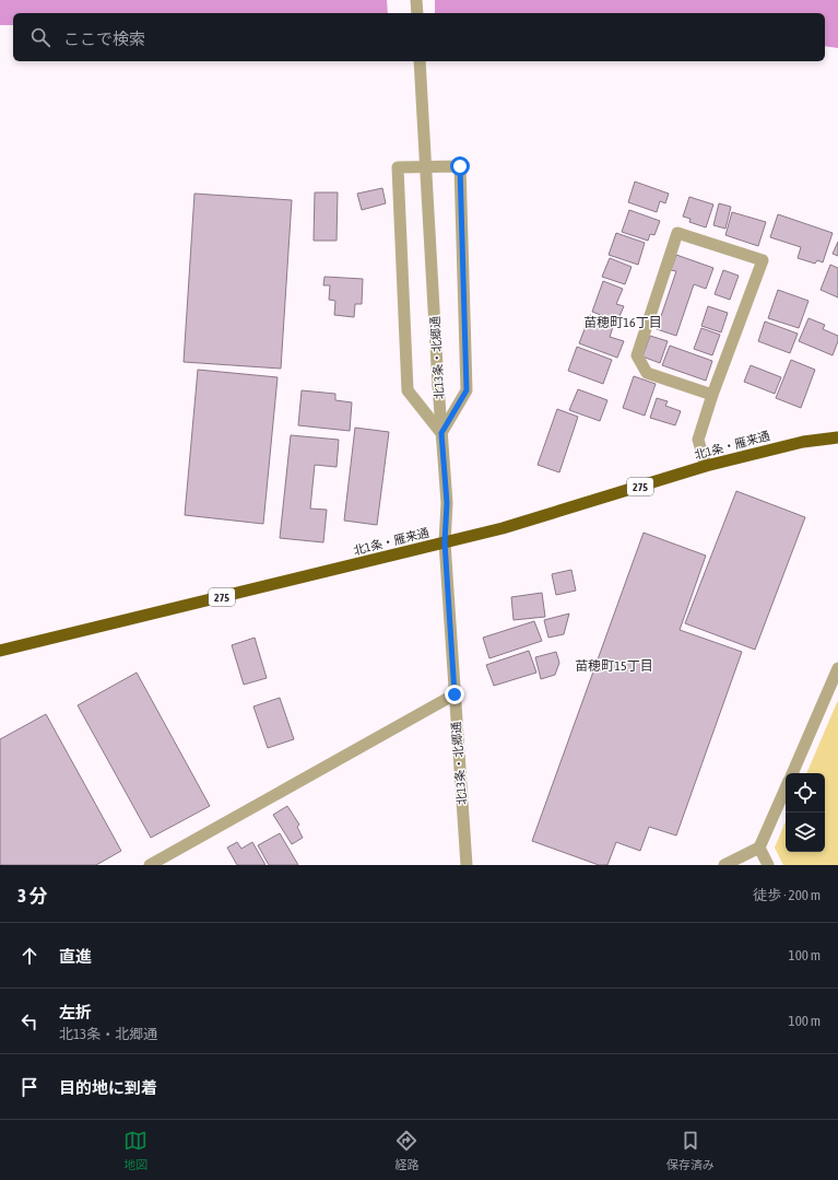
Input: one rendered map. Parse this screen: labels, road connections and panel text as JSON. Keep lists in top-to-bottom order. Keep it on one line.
{"streets":{"highway":["北1条・雁来通","275"],"street":["北13条・北郷通"]},"crossings":[["北13条・北郷通","北1条・雁来通"]],"districts":["苗穂町16丁目","苗穂町15丁目"],"page":{"search":"ここで検索","heading":["3 分","徒歩 · 200 m"],"list":[["直進","100 m"],["左折","北13条・北郷通","100 m"],"目的地に到着"],"nav":["地図","経路","保存済み"]}}
